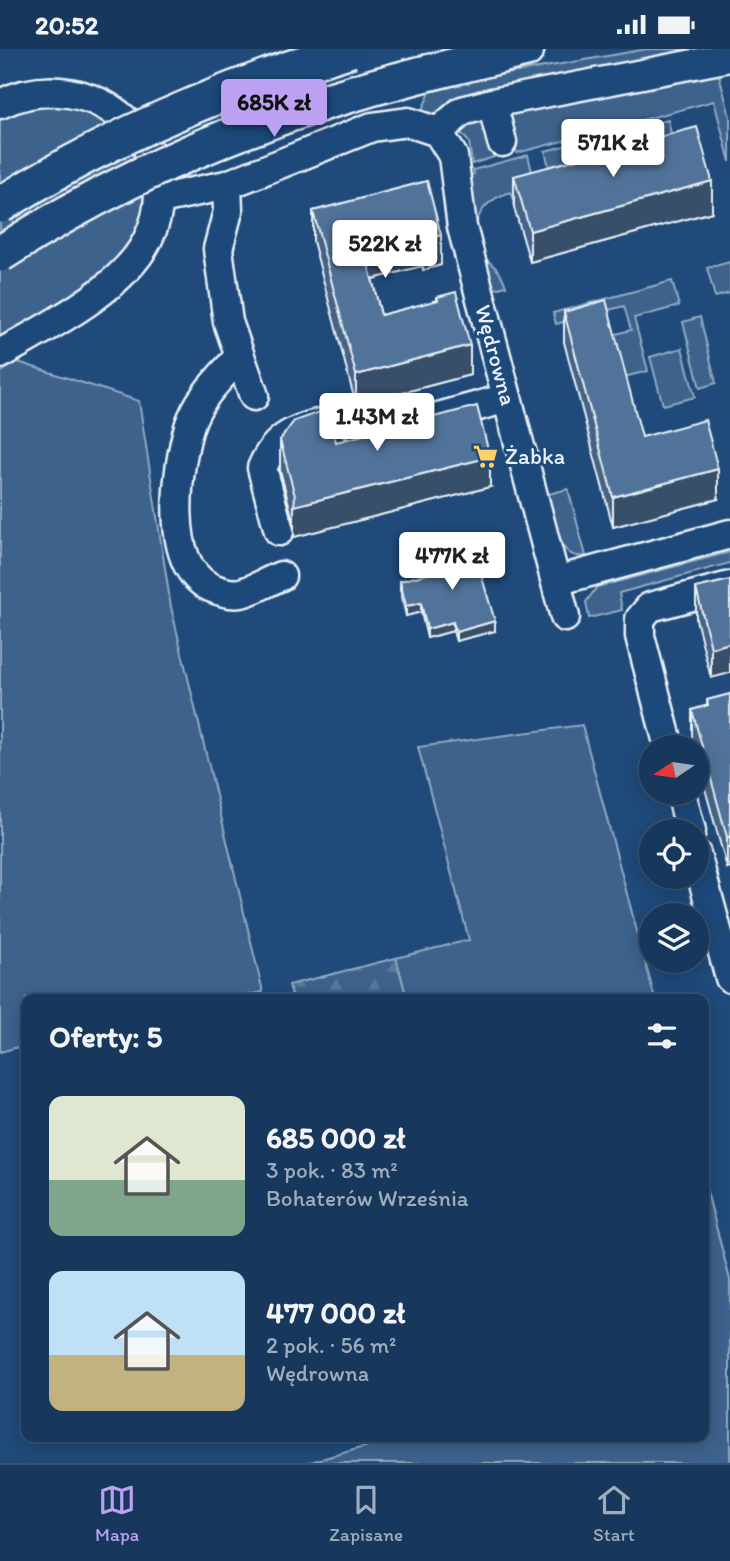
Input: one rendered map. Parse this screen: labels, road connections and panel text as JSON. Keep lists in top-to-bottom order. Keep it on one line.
{"streets":{"street":["Wędrowna"]},"places":{"supermarket":["Żabka"]},"north":"left","page":{"status":"20:52","price":["685K zł","571K zł","522K zł","1.43M zł","477K zł"],"heading":"Oferty: 5","list":[{"name":"685 000 zł","note":"3 pok. · 83 m² · Bohaterów Września"},{"name":"477 000 zł","note":"2 pok. · 56 m² · Wędrowna"}],"tabs":["Mapa","Zapisane","Start"]}}
